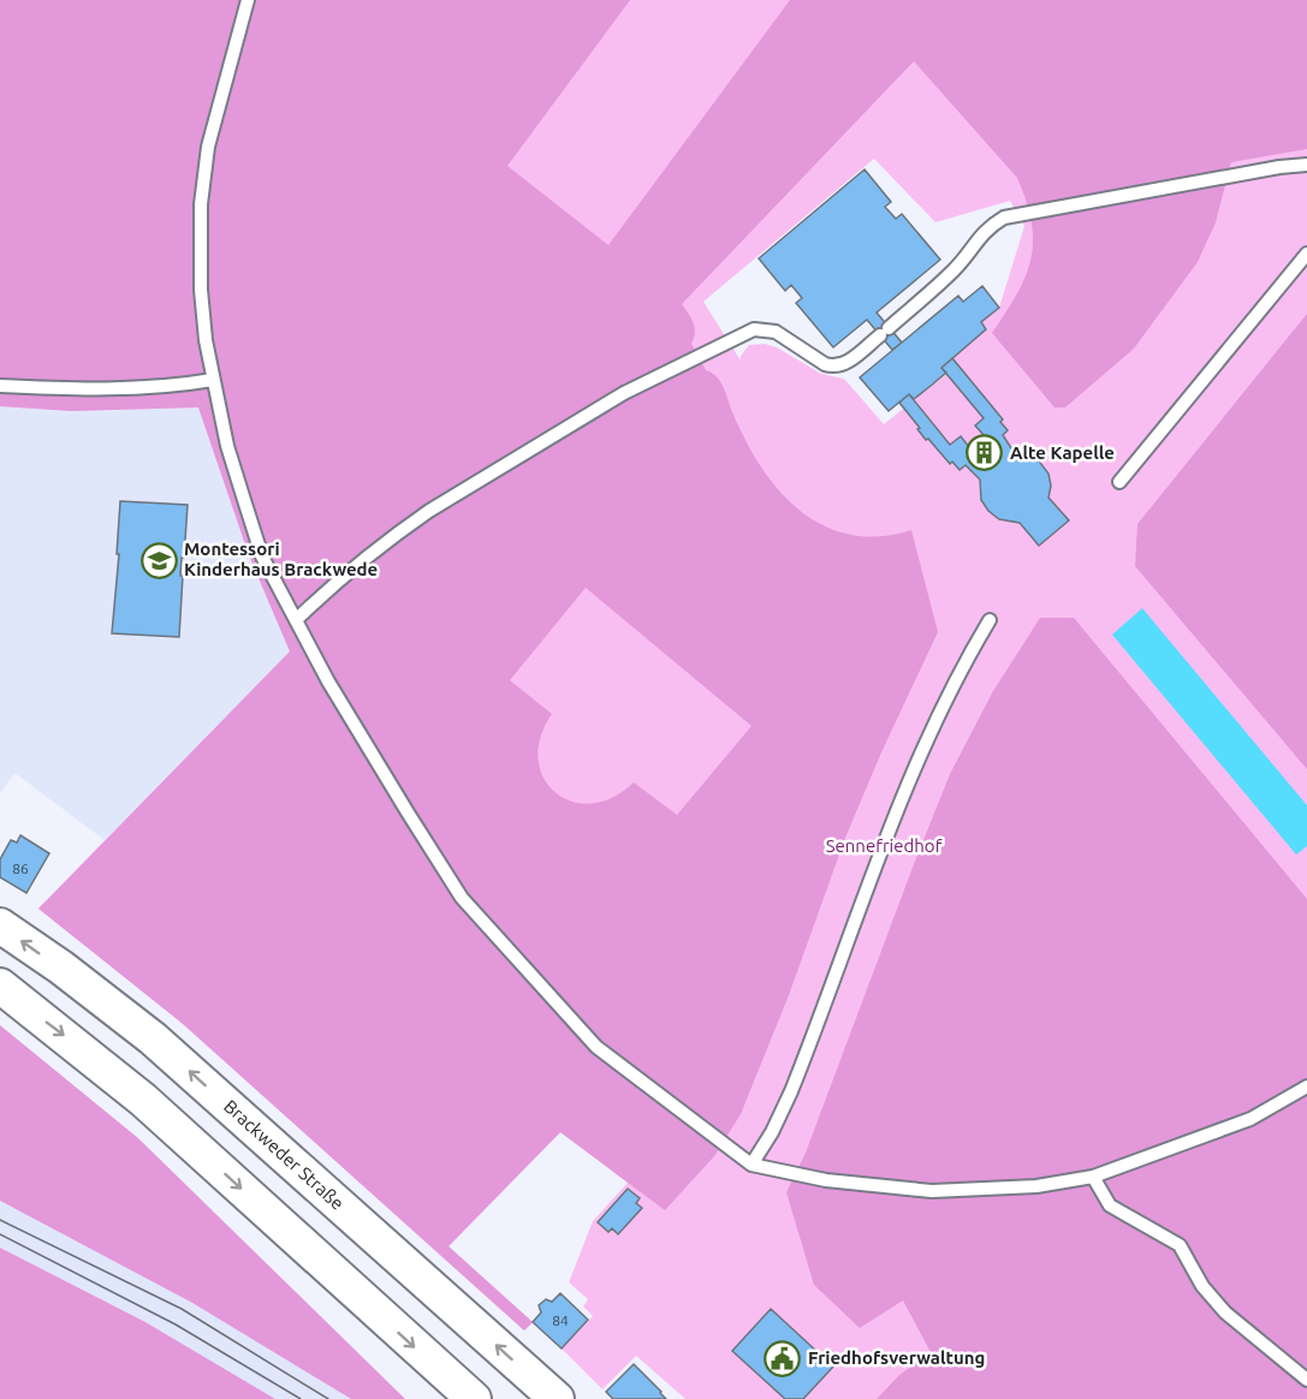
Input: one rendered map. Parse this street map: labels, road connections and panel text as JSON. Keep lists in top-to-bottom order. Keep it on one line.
{"streets":{"main road":["Brackweder Straße"]},"parks":["Sennefriedhof"],"places":{"building":["Alte Kapelle"],"school or university":["Montessori Kinderhaus Brackwede"],"public building":["Friedhofsverwaltung"]},"house_numbers":["86","84"]}
